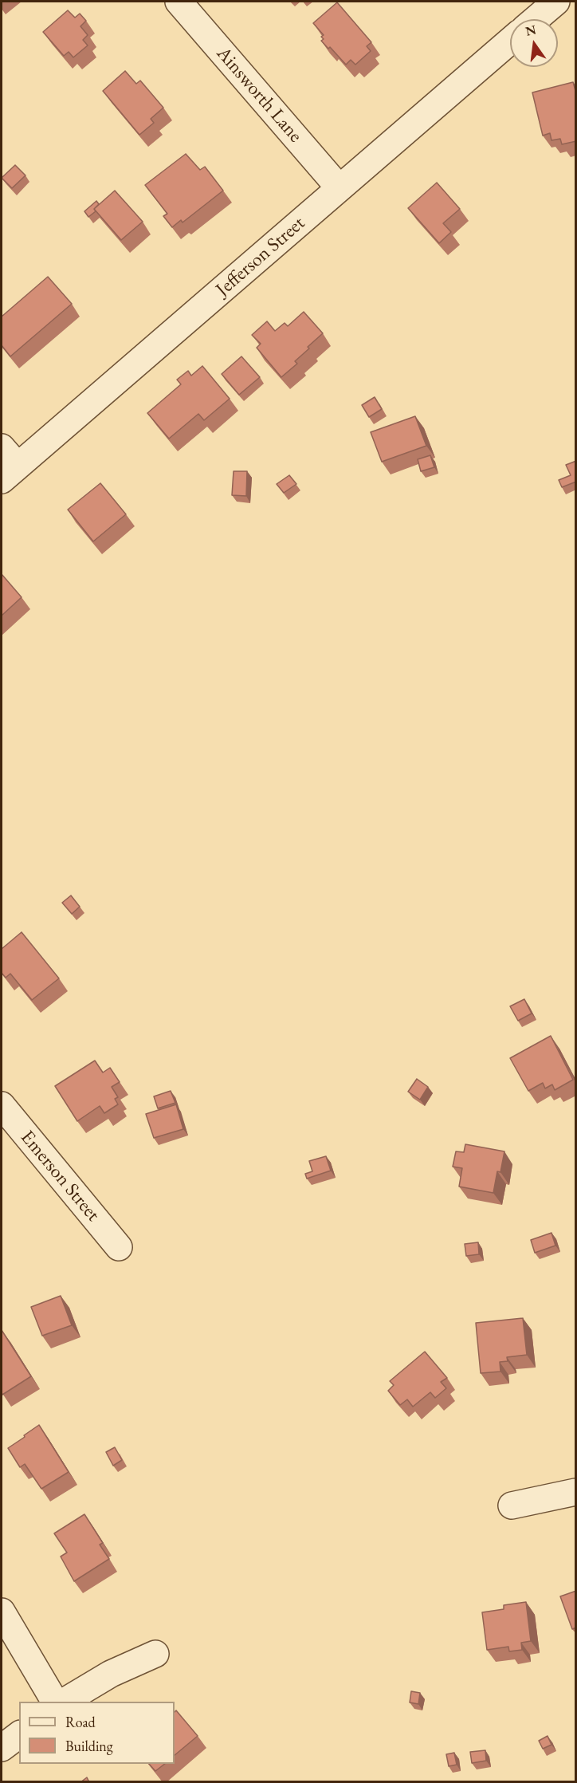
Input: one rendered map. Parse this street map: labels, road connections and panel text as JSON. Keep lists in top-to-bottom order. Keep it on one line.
{"streets":{"street":["Ainsworth Lane","Jefferson Street","Emerson Street"]},"crossings":[["Ainsworth Lane","Jefferson Street"]],"legend":["Road","Building"],"north":"top"}
